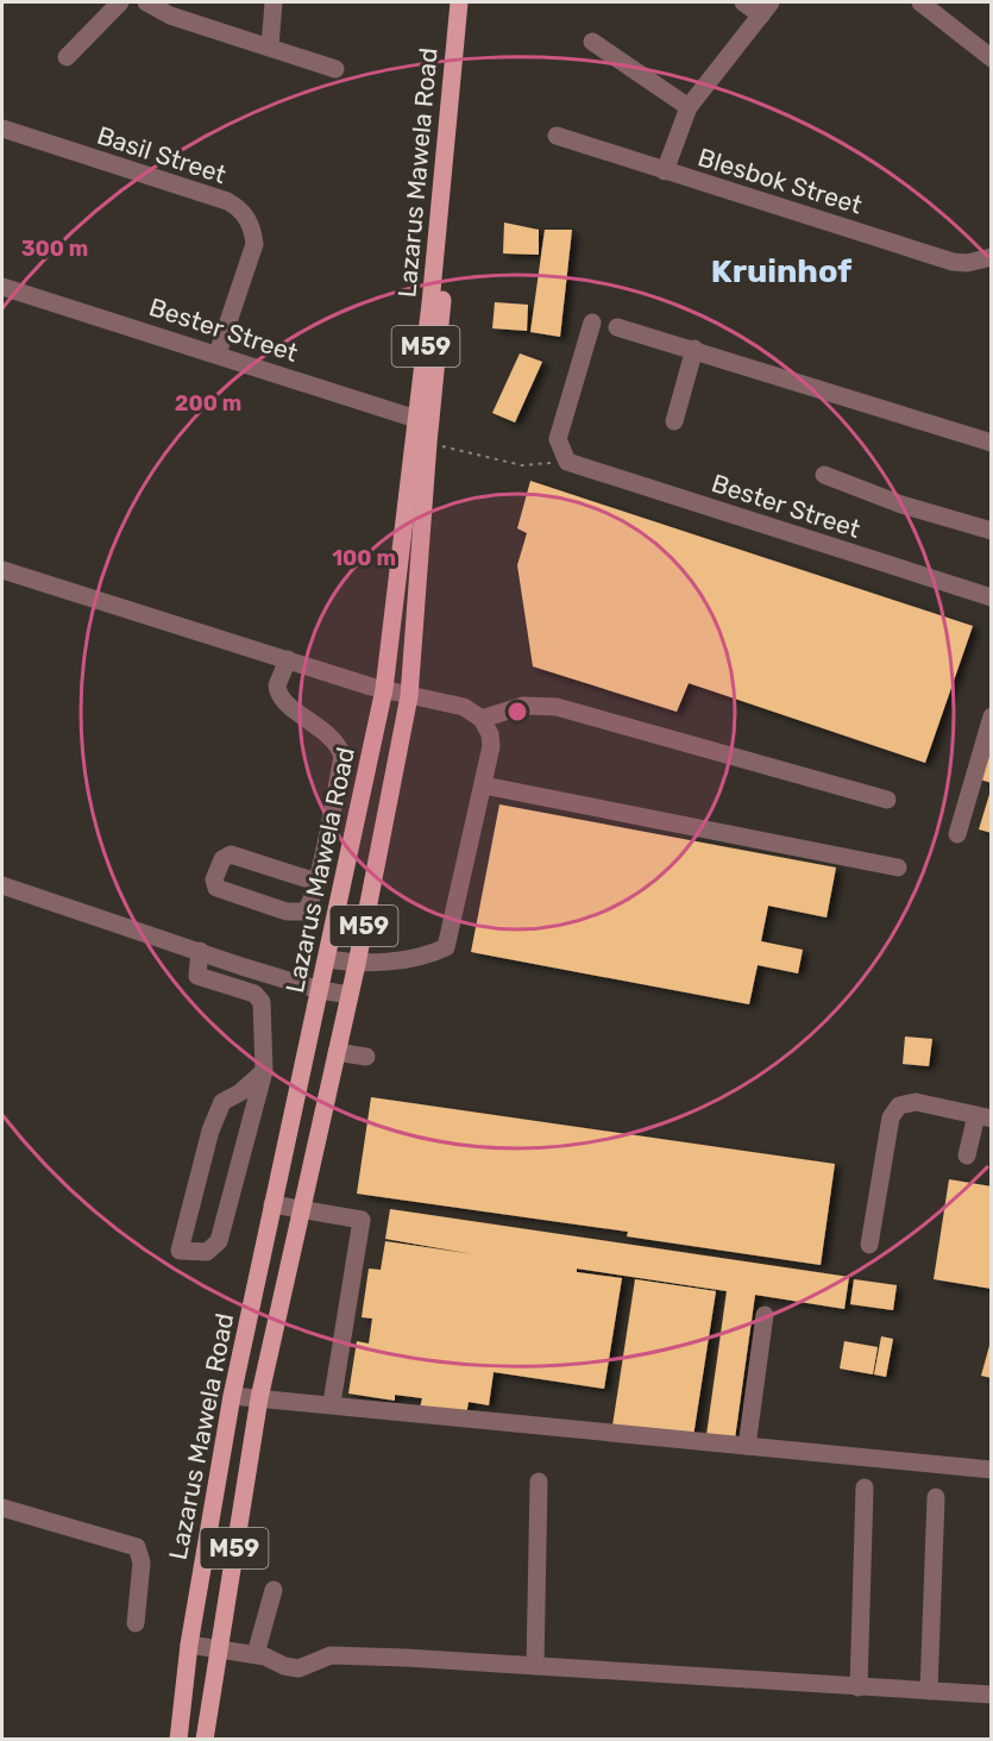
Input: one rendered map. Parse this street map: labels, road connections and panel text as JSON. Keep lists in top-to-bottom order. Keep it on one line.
{"streets":{"main road":["Lazarus Mawela Road","M59"],"street":["Basil Street","Blesbok Street","Bester Street"]},"crossings":[["Basil Street","Bester Street"],["Lazarus Mawela Road","Bester Street"]],"districts":["Kruinhof"],"rings":["300 m","200 m","100 m"]}
